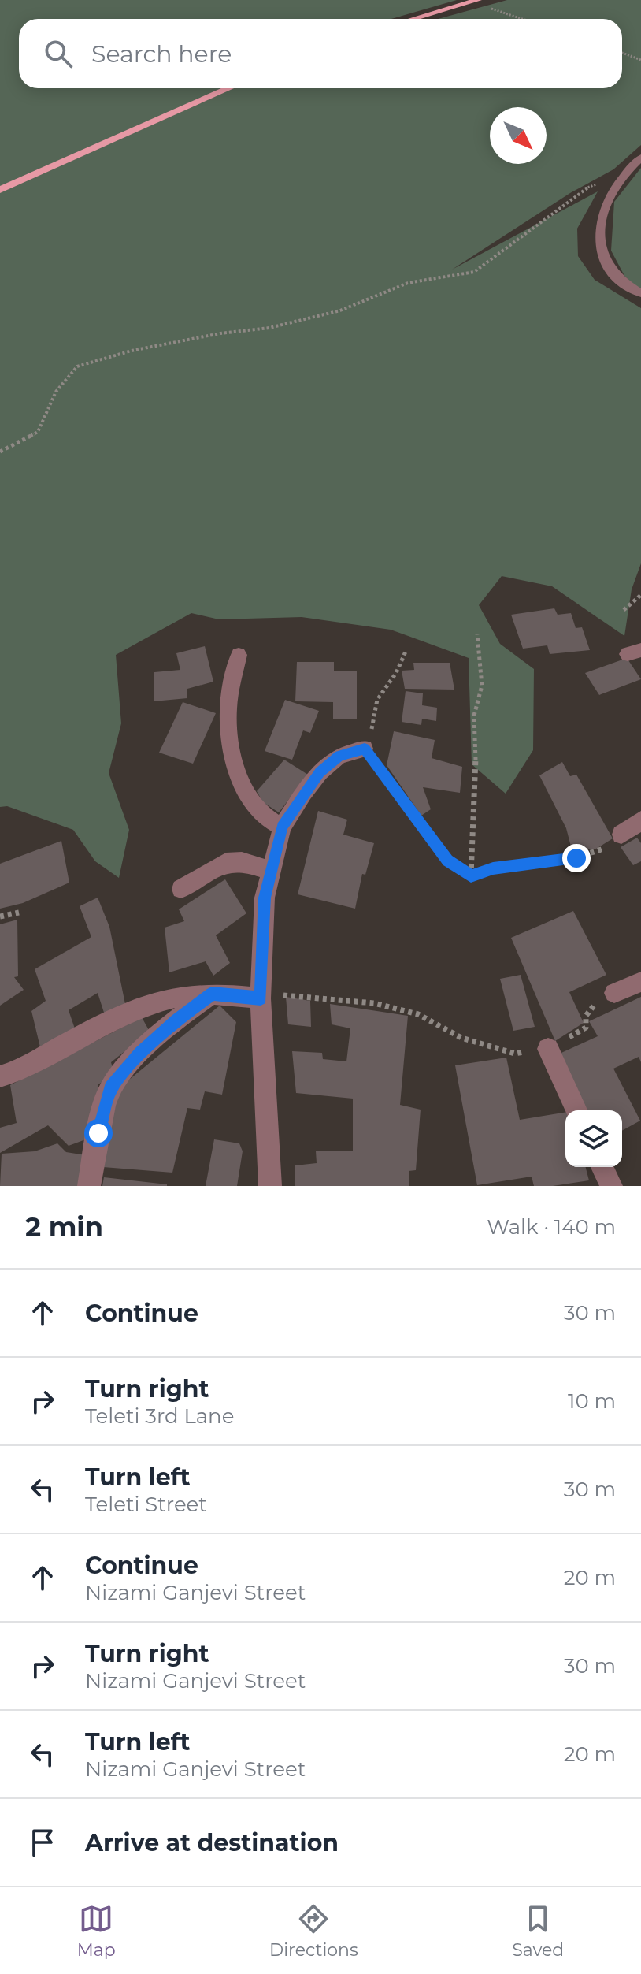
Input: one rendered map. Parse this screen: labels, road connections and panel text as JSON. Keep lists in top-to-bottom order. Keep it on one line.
{"north":"bottom right","page":{"search":"Search here","heading":["2 min","Walk · 140 m"],"list":[["Continue","30 m"],["Turn right","Teleti 3rd Lane","10 m"],["Turn left","Teleti Street","30 m"],["Continue","Nizami Ganjevi Street","20 m"],["Turn right","Nizami Ganjevi Street","30 m"],["Turn left","Nizami Ganjevi Street","20 m"],"Arrive at destination"],"nav":["Map","Directions","Saved"]}}
